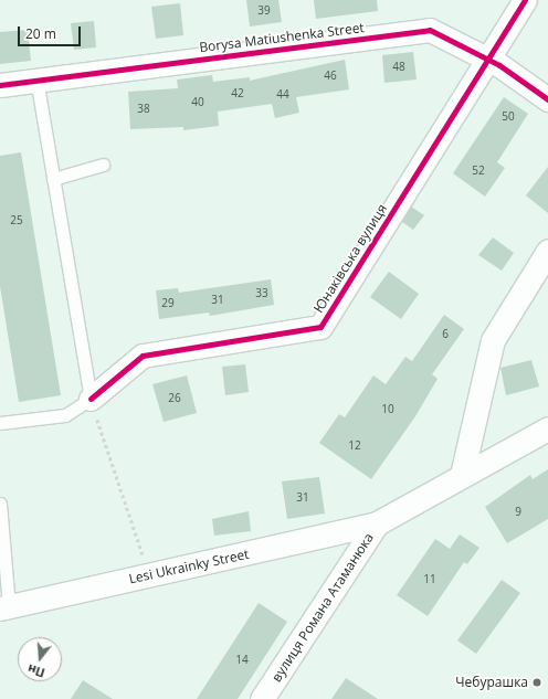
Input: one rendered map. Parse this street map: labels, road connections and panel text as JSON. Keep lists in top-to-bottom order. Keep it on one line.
{"streets":{"street":["Borysa Matiushenka Street","Юнаківська вулиця","Lesi Ukrainky Street","вулиця Романа Атаманюка"]},"crossings":[["Borysa Matiushenka Street","Юнаківська вулиця"],["Lesi Ukrainky Street","вулиця Романа Атаманюка"]],"places":["Чебурашка"],"house_numbers":["39","48","46","42","44","40","38","50","52","25","33","31","29","6","26","10","12","31","9","11","14"],"scale_bar":"20 m","north":"bottom"}
